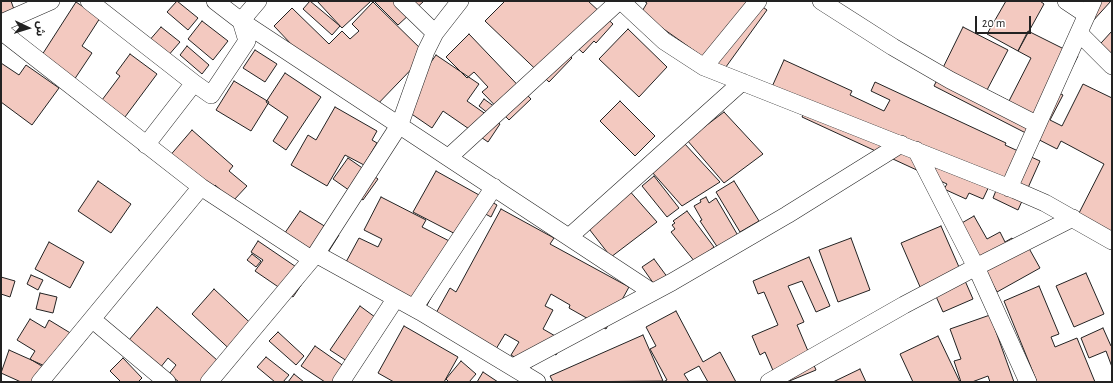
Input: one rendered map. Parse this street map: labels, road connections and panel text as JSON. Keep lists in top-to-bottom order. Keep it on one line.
{"scale_bar":"20 m","north":"right"}
